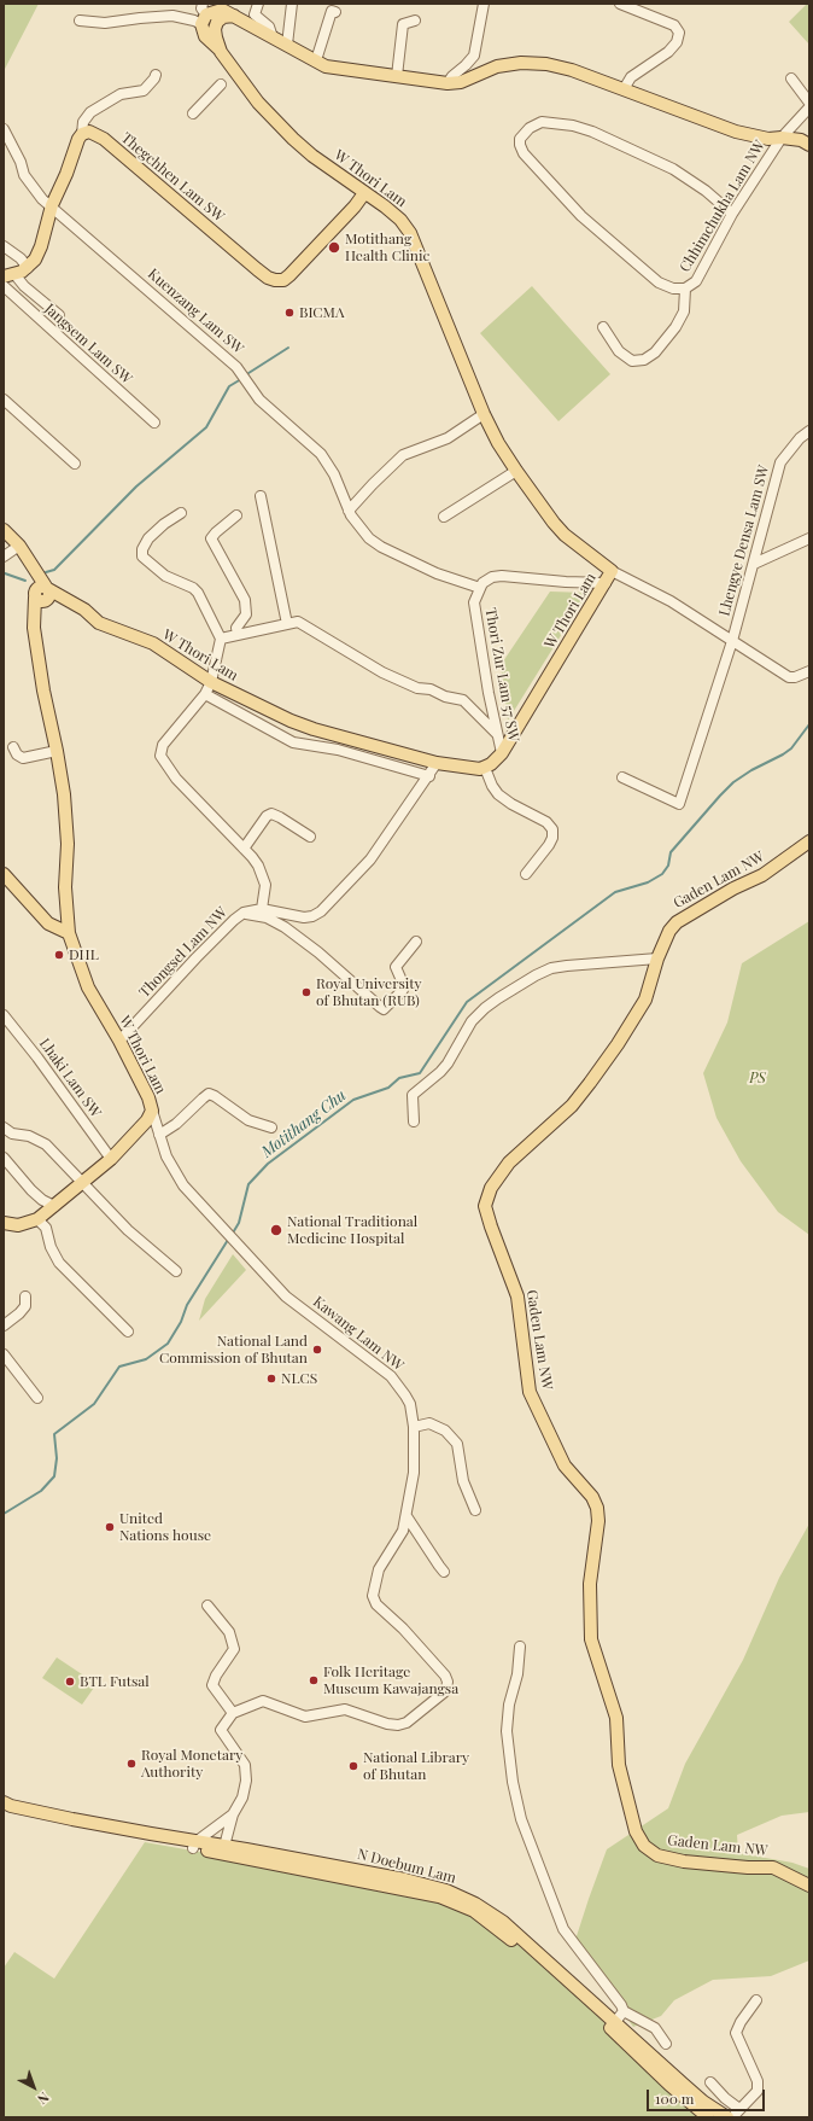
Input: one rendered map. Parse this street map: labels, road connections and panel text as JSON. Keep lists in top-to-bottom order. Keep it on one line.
{"streets":{"main road":["Thegchhen Lam SW","W Thori Lam","Gaden Lam NW","N Doebum Lam"],"street":["Chhimchukha Lam NW","Kuenzang Lam SW","Jangsem Lam SW","Lhengye Densa Lam SW","Thori Zur Lam 57 SW","Thongsel Lam NW","Lhaki Lam SW","Kawang Lam NW"]},"crossings":[["Thegchhen Lam SW","W Thori Lam"],["W Thori Lam","Lhengye Densa Lam SW"],["W Thori Lam","Thori Zur Lam 57 SW"],["W Thori Lam","Thongsel Lam NW"],["W Thori Lam","Lhaki Lam SW"],["W Thori Lam","Kawang Lam NW"],["Kuenzang Lam SW","Thori Zur Lam 57 SW"]],"water":["Motithang Chu"],"parks":["PS"],"places":["Motithang Health Clinic","BICMA","DHL","Royal University of Bhutan (RUB)","National Traditional Medicine Hospital","National Land Commission of Bhutan","NLCS","United Nations house","Folk Heritage Museum Kawajangsa","BTL Futsal","Royal Monetary Authority","National Library of Bhutan"],"scale_bar":"100 m","north":"bottom right"}
